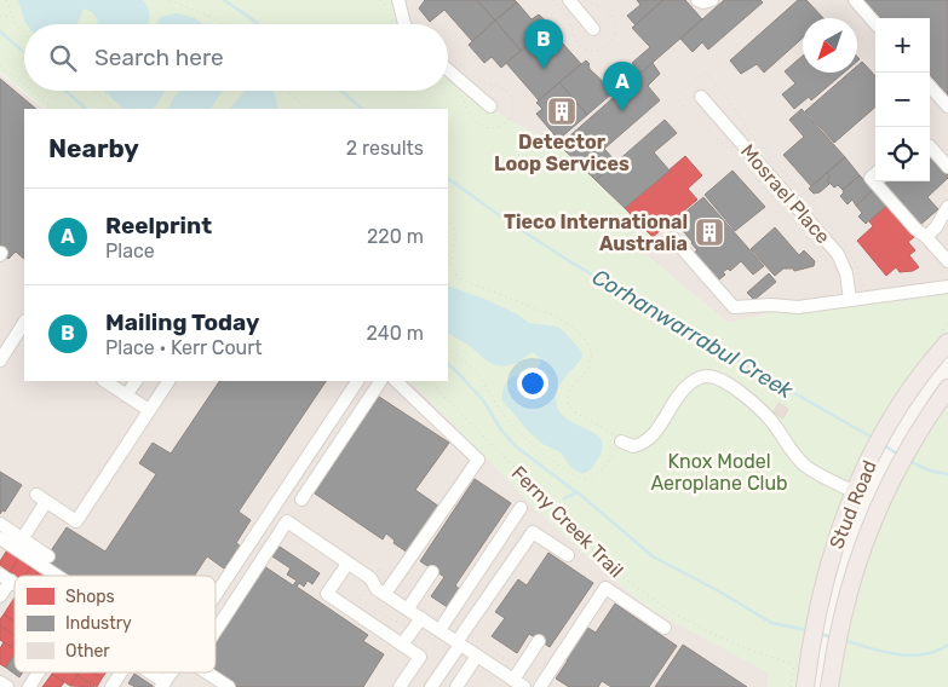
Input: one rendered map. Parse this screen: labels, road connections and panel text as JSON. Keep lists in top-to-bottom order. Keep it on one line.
{"streets":{"highway":["Stud Road"],"street":["Mosrael Place"],"path":["Ferny Creek Trail"]},"water":["Corhanwarrabul Creek"],"parks":["Knox Model Aeroplane Club"],"places":{"building":["Detector Loop Services","Tieco International Australia"]},"legend":["Shops","Industry","Other"],"north":"bottom left","page":{"map_buttons":["+","−"],"pins":["B","A"],"search":"Search here","heading":["Nearby","2 results"],"list":[{"mark":"A","name":"Reelprint","note":"Place","value":"220 m"},{"mark":"B","name":"Mailing Today","note":"Place · Kerr Court","value":"240 m"}]}}
